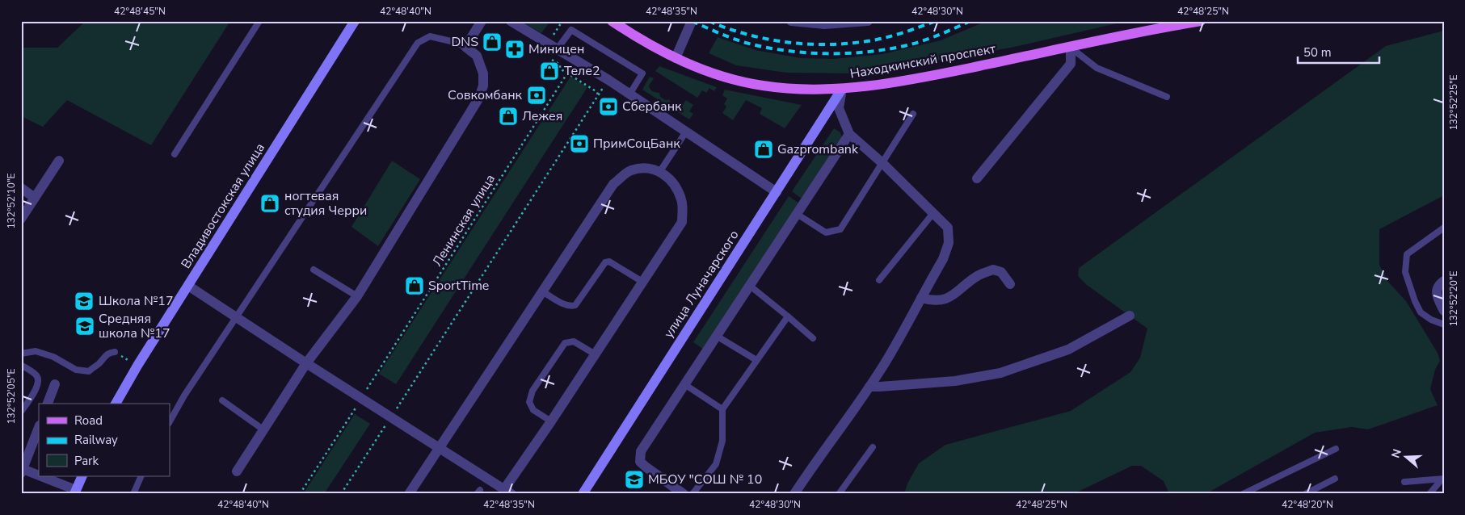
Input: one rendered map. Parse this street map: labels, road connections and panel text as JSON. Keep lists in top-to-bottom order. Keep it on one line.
{"streets":{"main road":["Находкинский проспект","Владивостокская улица","улица Луначарского"],"path":["Ленинская улица"]},"crossings":[["Находкинский проспект","улица Луначарского"]],"places":{"shop":["DNS","Теле2","Лежея","Gazprombank","ногтевая студия Черри","SportTime"],"pharmacy":["Миницен"],"bank":["Совкомбанк","Сбербанк","ПримСоцБанк"],"school or university":["Школа №17","Средняя школа №17","МБОУ \"СОШ № 10"]},"legend":["Road","Railway","Park"],"scale_bar":"50 m","north":"left","coordinates":["42°48'45\"N","42°48'40\"N","42°48'35\"N","42°48'30\"N","42°48'25\"N","132°52'25\"E","132°52'10\"E","132°52'20\"E","132°52'05\"E","42°48'20\"N"]}
